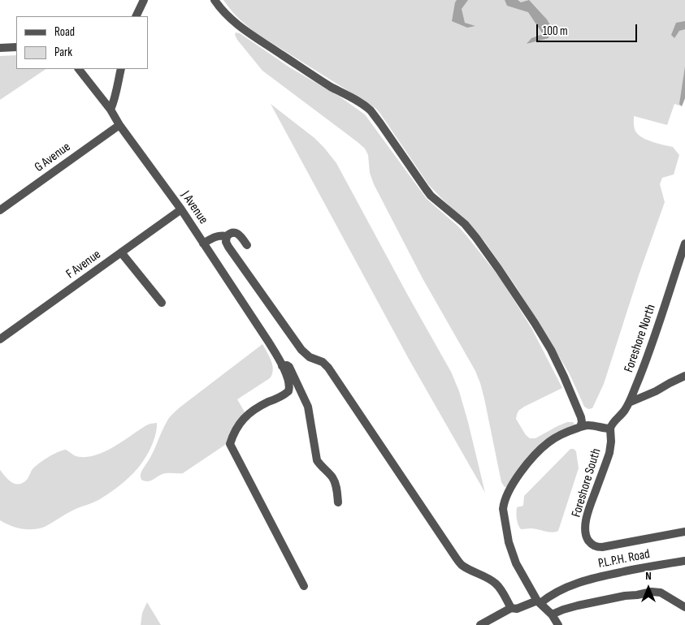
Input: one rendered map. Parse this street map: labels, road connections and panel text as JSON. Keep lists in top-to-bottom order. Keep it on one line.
{"streets":{"lane":["G Avenue","J Avenue","F Avenue","Foreshore North","Foreshore South","P.L.P.H. Road"]},"crossings":[["G Avenue","J Avenue"],["J Avenue","F Avenue"],["Foreshore North","Foreshore South"]],"legend":["Road","Park"],"scale_bar":"100 m","north":"top"}
